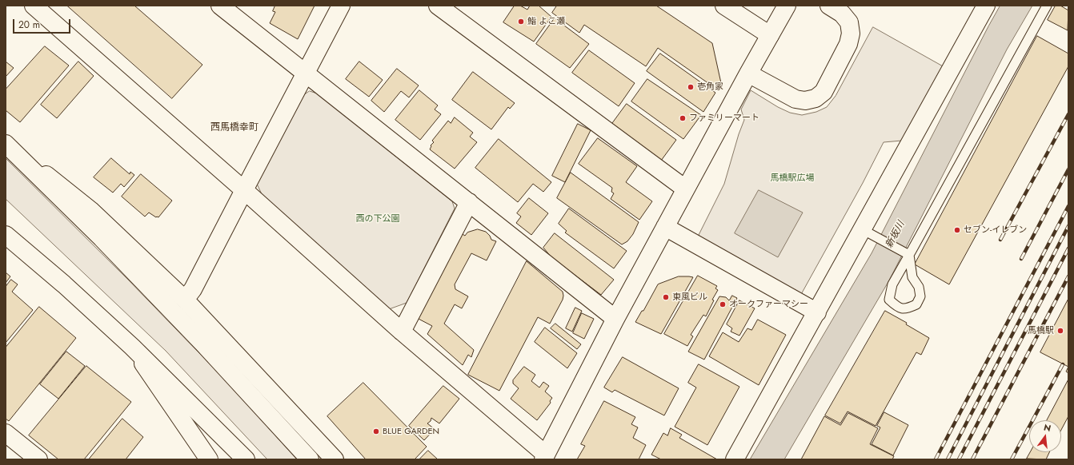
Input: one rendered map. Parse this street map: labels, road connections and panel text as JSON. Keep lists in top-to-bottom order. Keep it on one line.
{"districts":["西馬橋幸町"],"water":["新坂川"],"parks":["馬橋駅広場","西の下公園"],"places":["鮨 よこ瀬","壱角家","ファミリーマート","セブン-イレブン","東風ビル","オークファーマシー","馬橋駅","BLUE GARDEN"],"scale_bar":"20 m","north":"top"}
